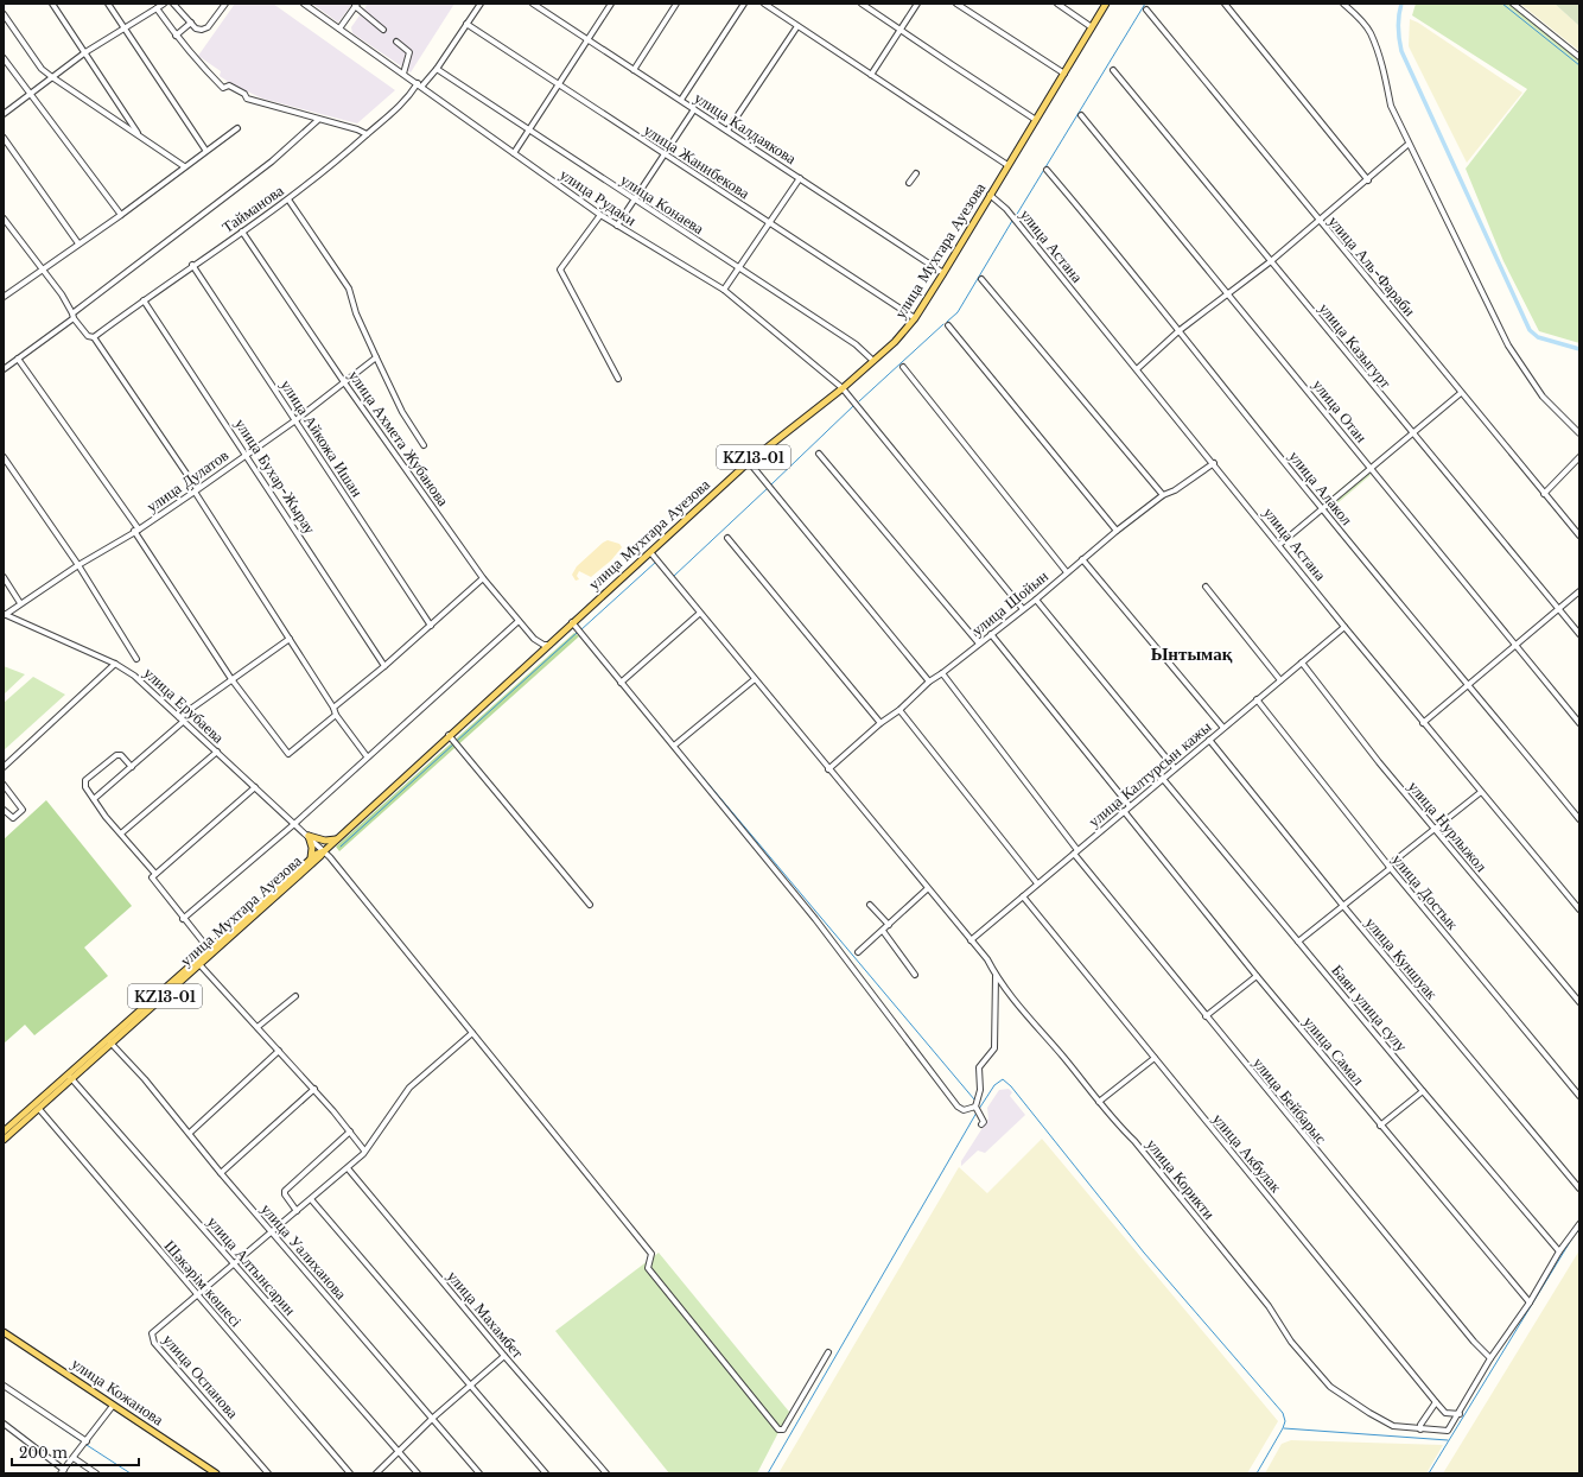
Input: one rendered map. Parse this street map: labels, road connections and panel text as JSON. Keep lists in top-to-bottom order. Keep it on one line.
{"streets":{"main road":["улица Мухтара Ауезова","KZ13-01","улица Кожанова"],"street":["улица Калдаякова","улица Жанибекова","улица Рудаки","улица Конаева","Тайманова","улица Астана","улица Аль-Фараби","улица Казыгурт","улица Отан","улица Айкожа Ишан","улица Ахмета Жубанова","улица Бухар-Жырау","улица Дулатов","улица Алакол","улица Шойын","улица Ерубаева","улица Калтурсын кажы","улица Нурлыжол","улица Достык","улица Куншуак","Баян улица сулу","улица Самал","улица Бейбарыс","улица Акбулак","улица Корикти","улица Уалиханова","улица Алтынсарин","Шәкәрім көшесі","улица Махамбет","улица Оспанова"]},"crossings":[["улица Калдаякова","улица Мухтара Ауезова"],["улица Жанибекова","Тайманова"],["улица Жанибекова","улица Мухтара Ауезова"],["улица Рудаки","Тайманова"],["улица Рудаки","улица Мухтара Ауезова"],["улица Рудаки","улица Шойын"],["улица Конаева","Тайманова"],["улица Конаева","улица Мухтара Ауезова"],["Тайманова","улица Айкожа Ишан"],["Тайманова","улица Ахмета Жубанова"],["Тайманова","улица Бухар-Жырау"],["улица Астана","улица Мухтара Ауезова"],["улица Астана","улица Шойын"],["улица Астана","улица Калтурсын кажы"],["улица Мухтара Ауезова","улица Ахмета Жубанова"],["улица Мухтара Ауезова","улица Ерубаева"],["улица Мухтара Ауезова","улица Корикти"],["улица Мухтара Ауезова","улица Уалиханова"],["улица Мухтара Ауезова","улица Алтынсарин"],["улица Мухтара Ауезова","Шәкәрім көшесі"],["улица Айкожа Ишан","улица Дулатов"],["улица Ахмета Жубанова","улица Дулатов"],["улица Бухар-Жырау","улица Дулатов"],["улица Дулатов","улица Ерубаева"],["улица Шойын","улица Корикти"],["улица Ерубаева","улица Оспанова"],["улица Калтурсын кажы","улица Нурлыжол"],["улица Калтурсын кажы","улица Достык"],["улица Калтурсын кажы","улица Куншуак"],["улица Калтурсын кажы","Баян улица сулу"],["улица Калтурсын кажы","улица Самал"],["улица Калтурсын кажы","улица Бейбарыс"],["улица Калтурсын кажы","улица Акбулак"],["улица Калтурсын кажы","улица Корикти"],["улица Акбулак","улица Корикти"],["улица Уалиханова","улица Оспанова"],["улица Алтынсарин","улица Оспанова"],["Шәкәрім көшесі","улица Оспанова"],["улица Махамбет","улица Оспанова"]],"districts":["Ынтымақ"],"scale_bar":"200 m"}
